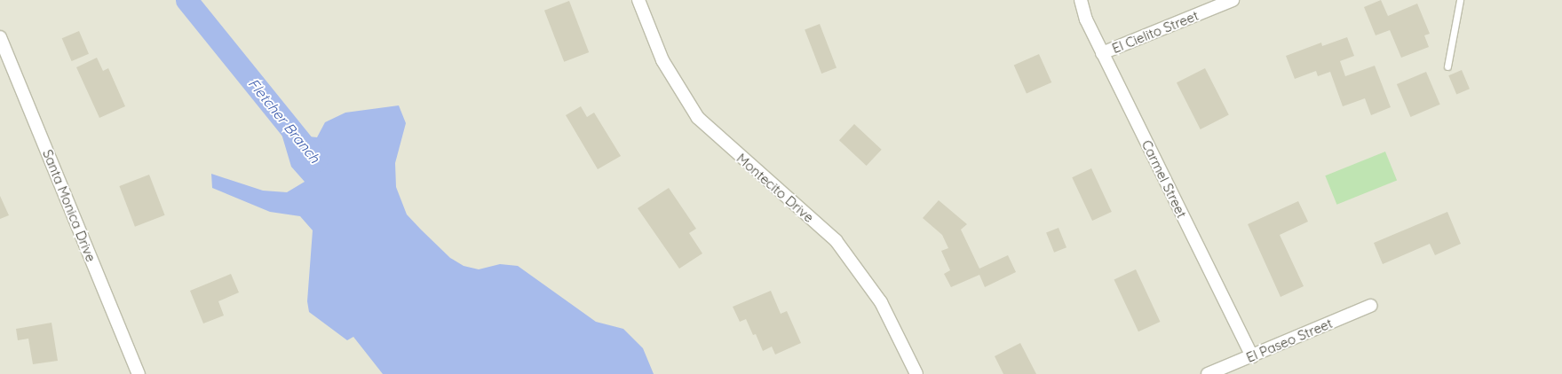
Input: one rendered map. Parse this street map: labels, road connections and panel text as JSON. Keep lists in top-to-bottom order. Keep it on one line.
{"streets":{"street":["El Cielito Street","Carmel Street","Montecito Drive","Santa Monica Drive","El Paseo Street"]},"crossings":[["El Cielito Street","Carmel Street"],["Carmel Street","El Paseo Street"]],"water":["Fletcher Branch"]}
